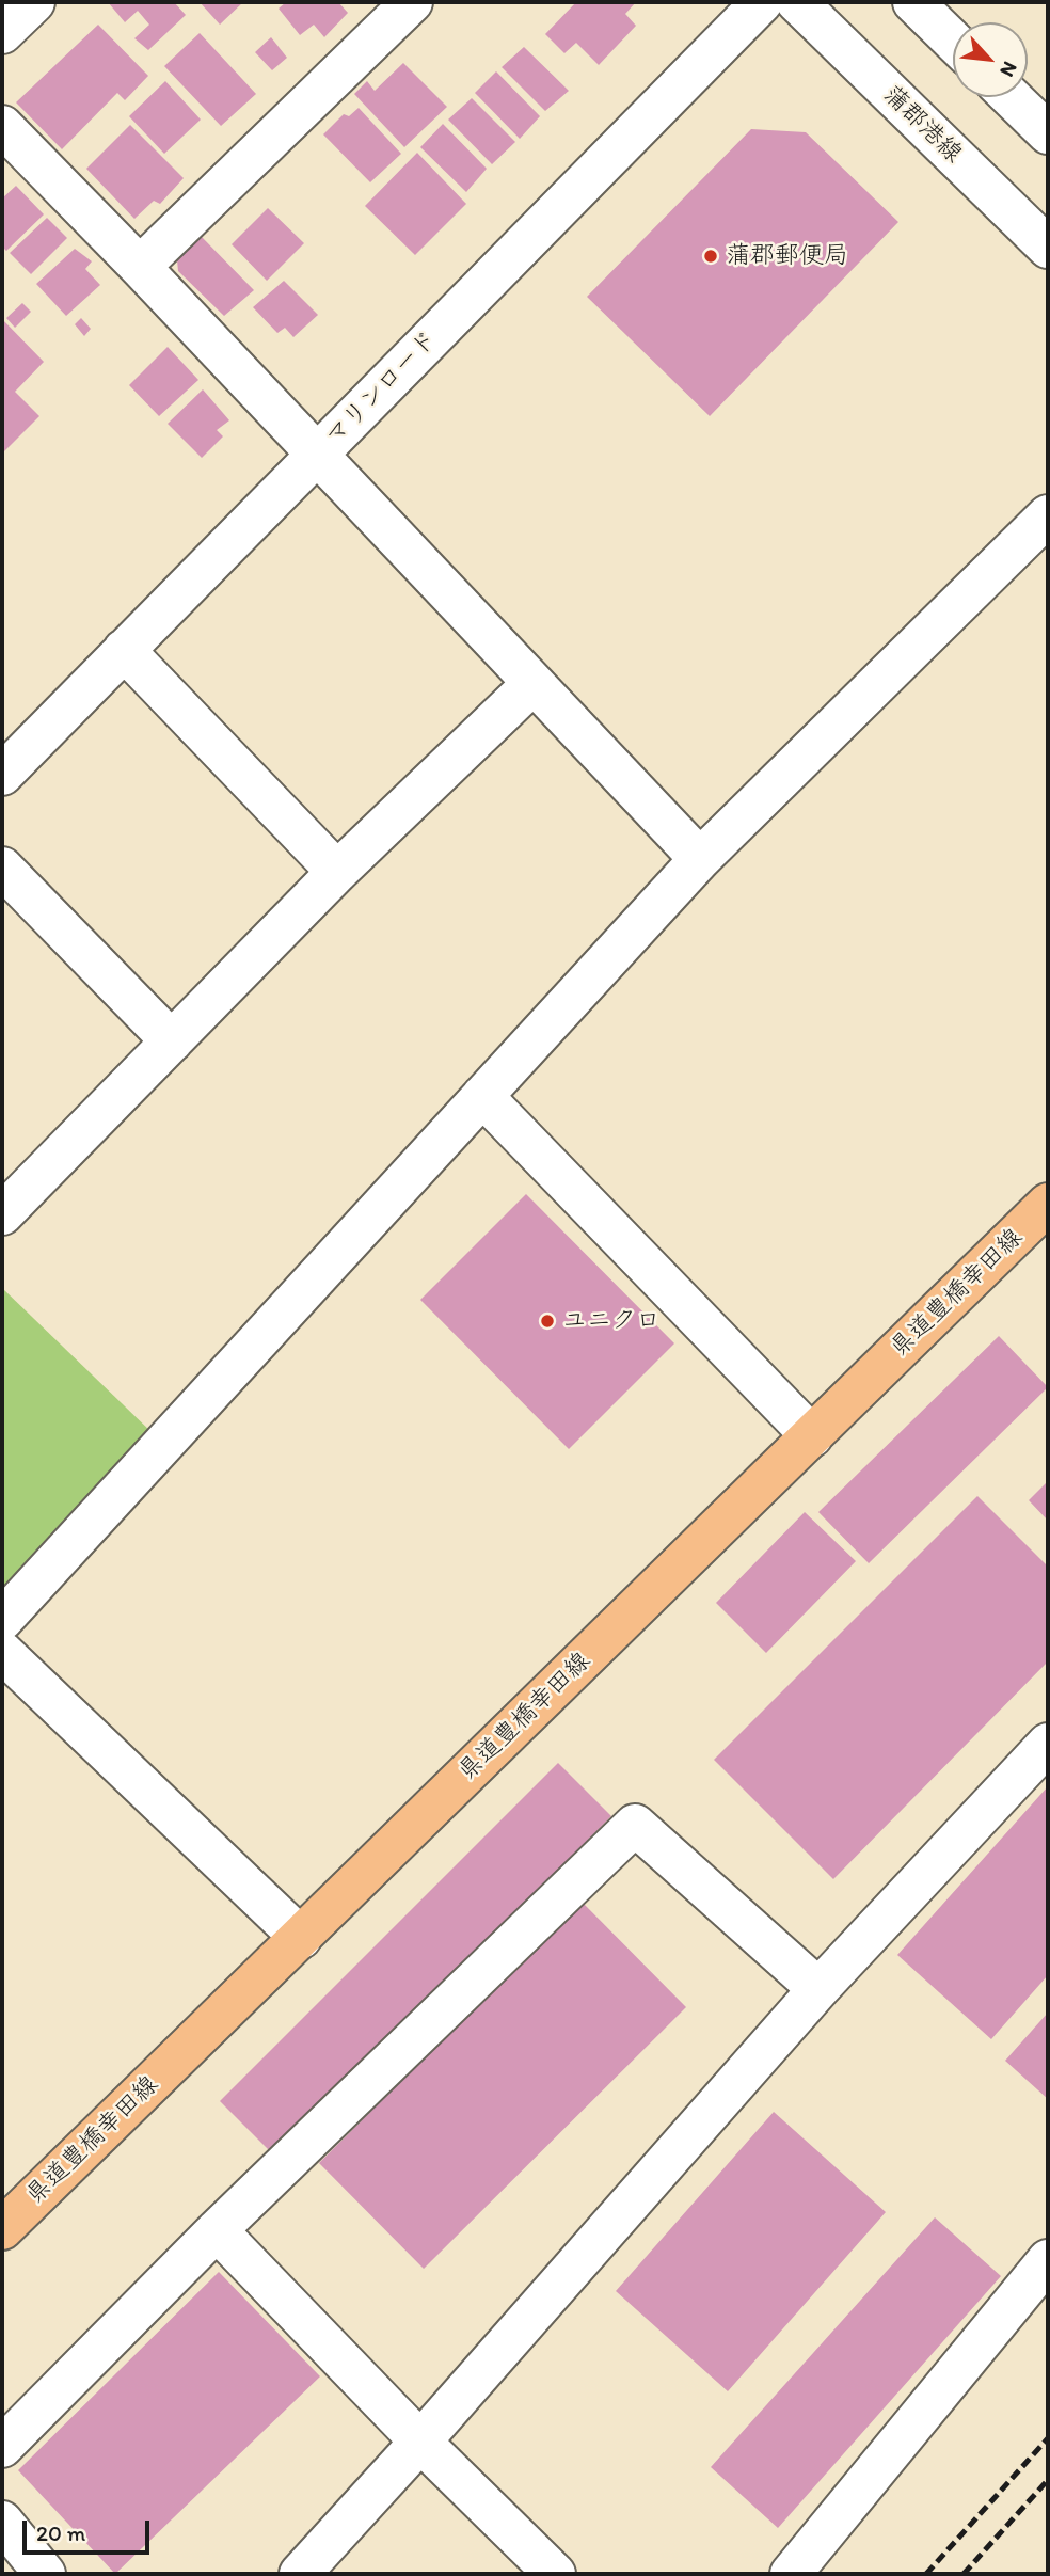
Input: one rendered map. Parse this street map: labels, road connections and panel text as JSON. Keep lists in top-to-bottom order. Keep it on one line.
{"streets":{"main road":["県道豊橋幸田線"],"street":["蒲郡港線","マリンロード"]},"places":["蒲郡郵便局","ユニクロ"],"scale_bar":"20 m","north":"bottom right"}
